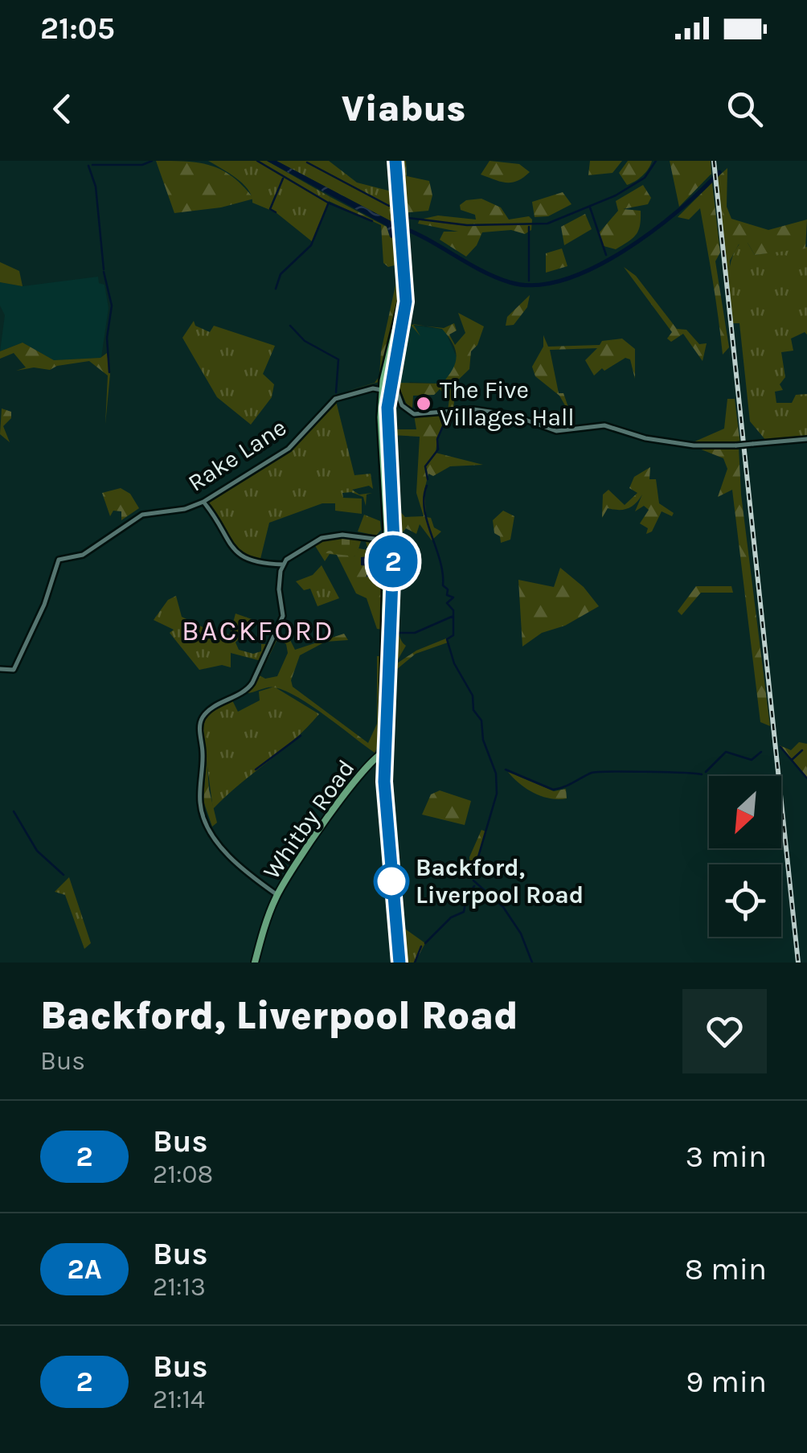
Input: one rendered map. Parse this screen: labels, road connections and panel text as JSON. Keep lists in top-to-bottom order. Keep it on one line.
{"streets":{"main road":["Whitby Road"],"street":["Rake Lane"]},"districts":["BACKFORD"],"places":["The Five Villages Hall","Backford, Liverpool Road"],"lines":["bus line 2"],"north":"bottom left","page":{"status":"21:05","header":"Viabus","on_map":"2","heading":["Backford, Liverpool Road","Bus"],"list":[{"mark":"2","name":"Bus","note":"21:08","value":"3 min"},{"mark":"2A","name":"Bus","note":"21:13","value":"8 min"},{"mark":"2","name":"Bus","note":"21:14","value":"9 min"}]}}
